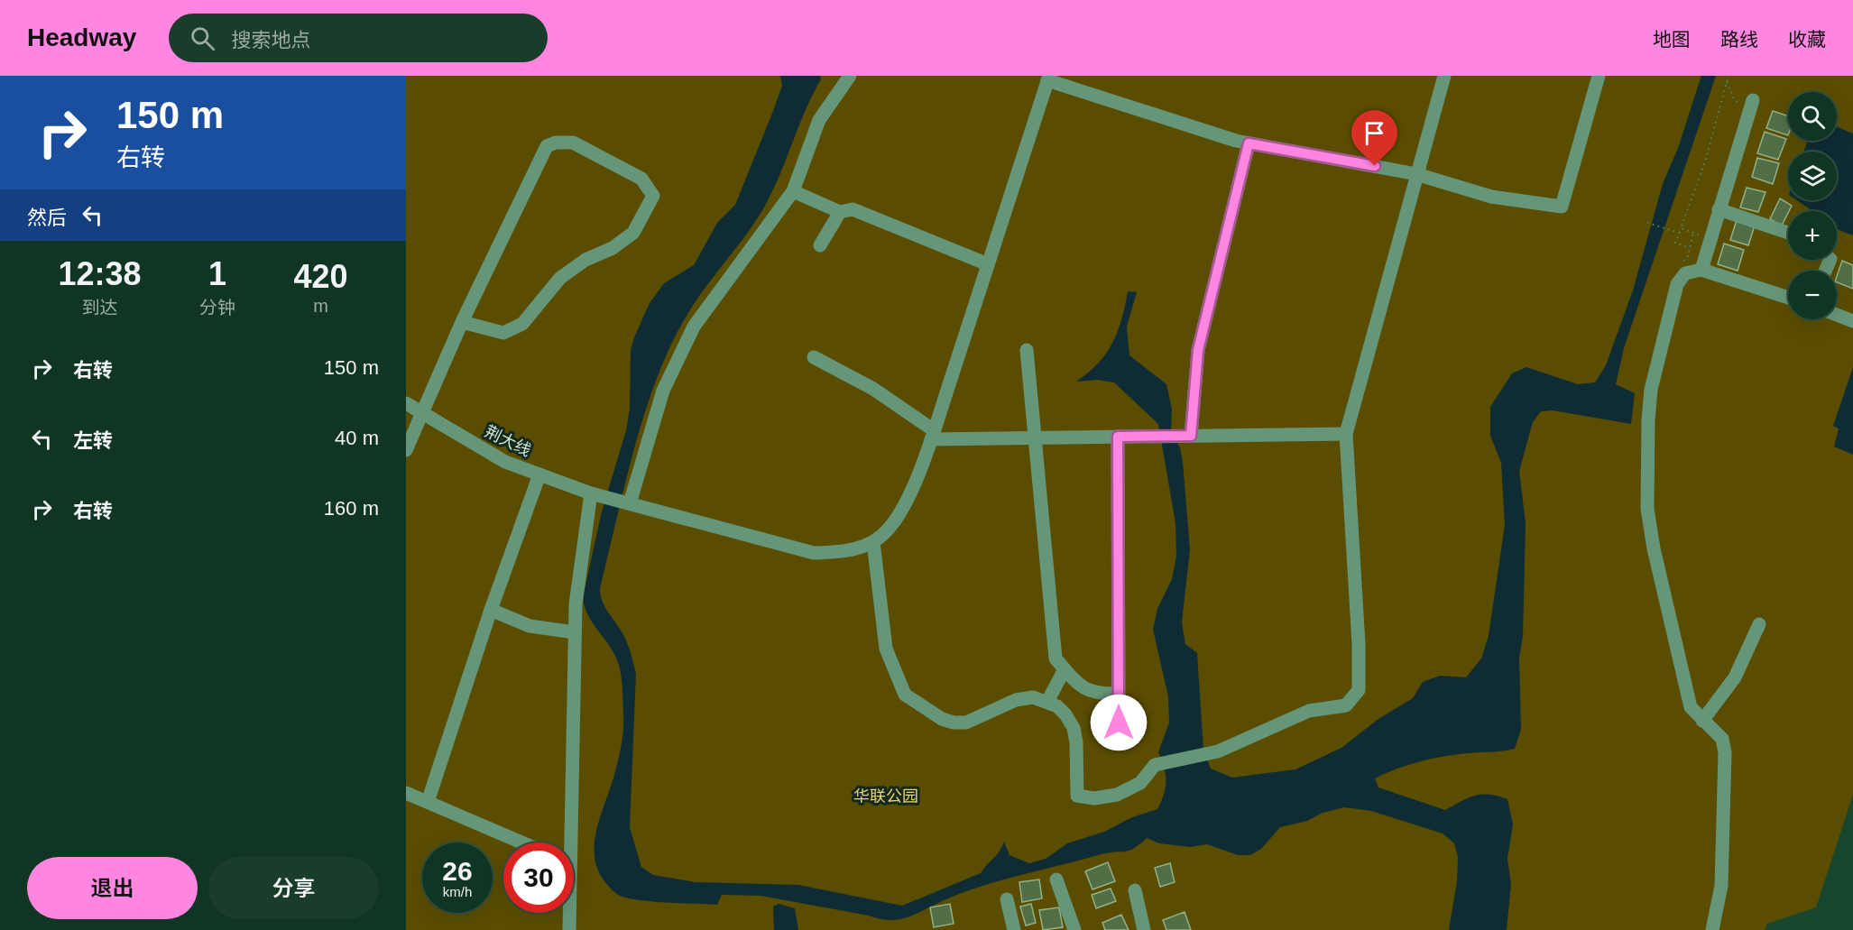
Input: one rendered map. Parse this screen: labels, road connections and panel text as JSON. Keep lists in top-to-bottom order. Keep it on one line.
{"streets":{"street":["荆大线"]},"parks":["华联公园"],"page":{"header":"Headway","search":"搜索地点","nav":["地图","路线","收藏"],"turn":["150 m","右转"],"map_buttons":["+","−"],"then":"然后","eta":["12:38","到达","1","分钟","420","m"],"list":[{"name":"右转","value":"150 m"},{"name":"左转","value":"40 m"},{"name":"右转","value":"160 m"}],"speed":"26 km/h","limit":"30","buttons":["退出","分享"]}}
